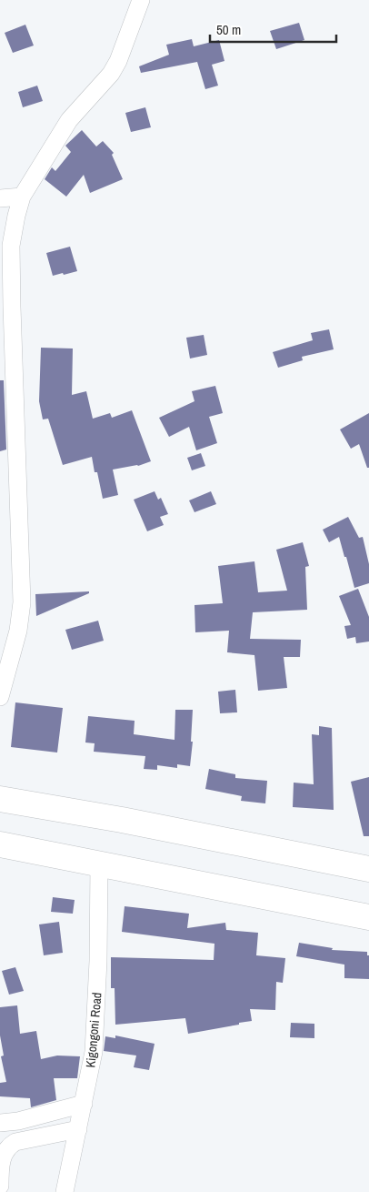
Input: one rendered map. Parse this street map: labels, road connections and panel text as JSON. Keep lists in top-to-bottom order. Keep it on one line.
{"streets":{"street":["Kigongoni Road"]},"scale_bar":"50 m"}
